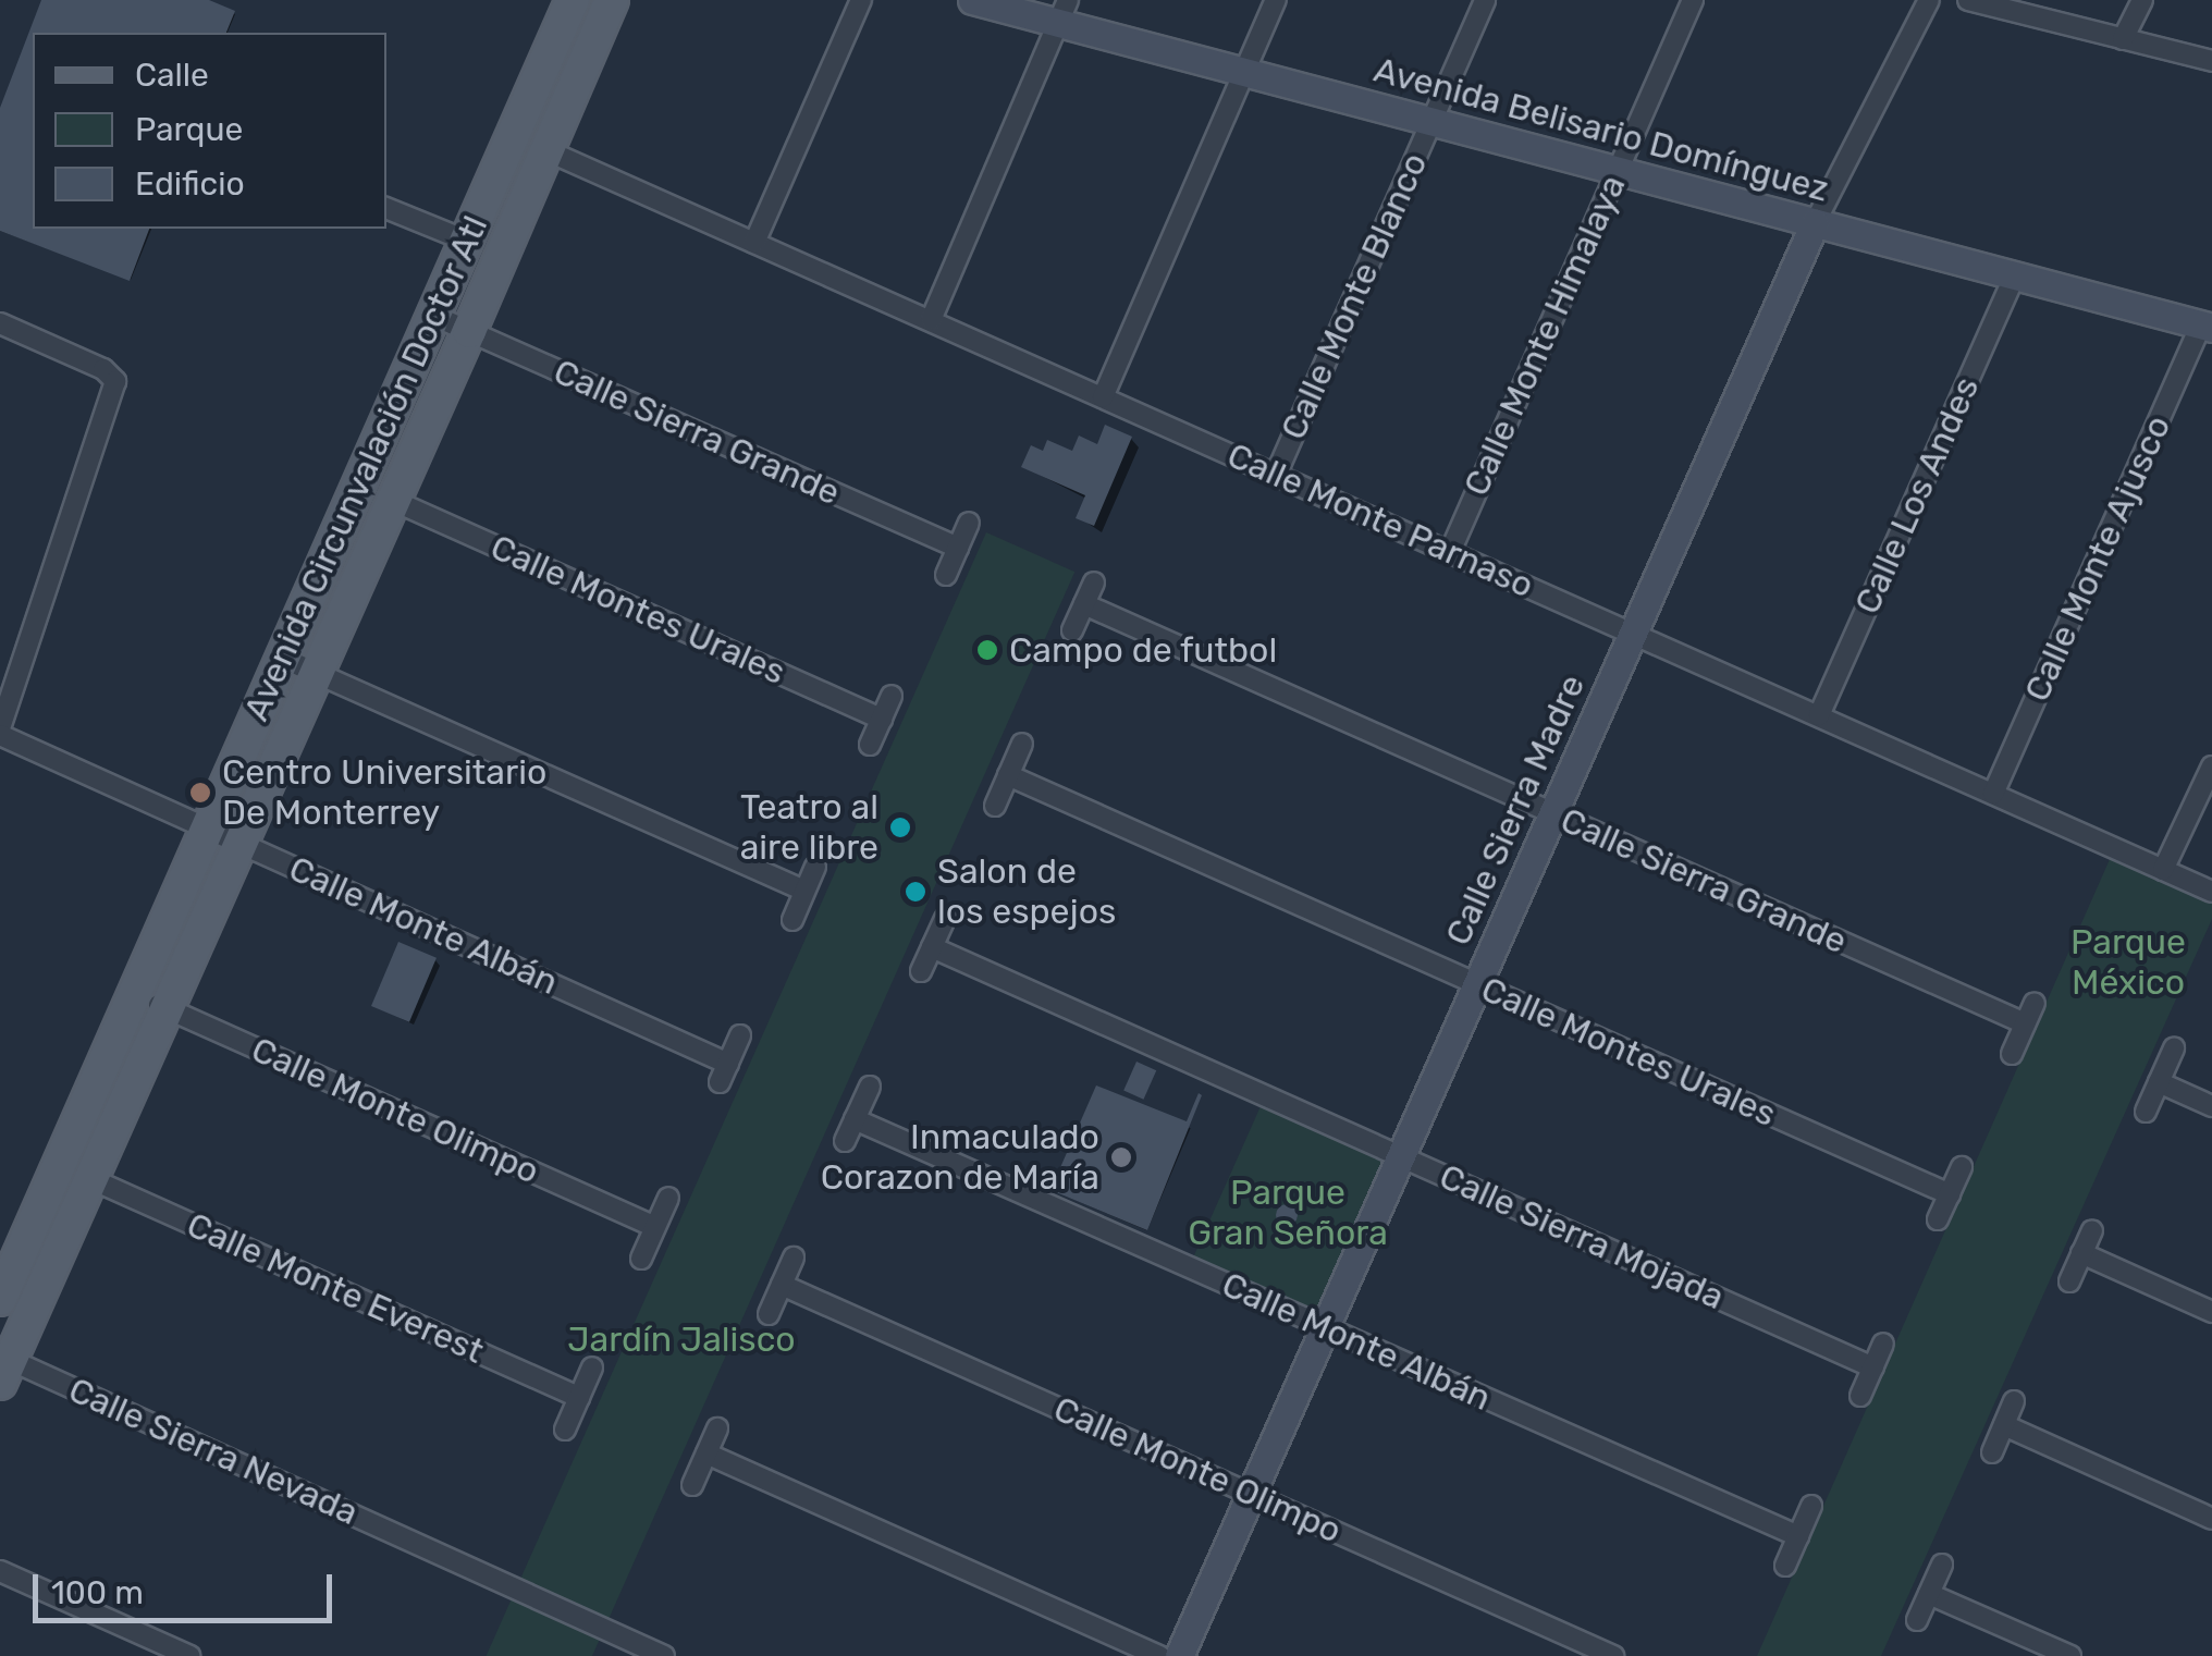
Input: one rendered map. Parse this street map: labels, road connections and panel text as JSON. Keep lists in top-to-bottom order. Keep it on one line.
{"streets":{"main road":["Avenida Circunvalación Doctor Atl"],"street":["Avenida Belisario Domínguez","Calle Monte Blanco","Calle Monte Himalaya","Calle Sierra Grande","Calle Los Andes","Calle Monte Parnaso","Calle Monte Ajusco","Calle Montes Urales","Calle Sierra Madre","Calle Monte Albán","Calle Monte Olimpo","Calle Sierra Mojada","Calle Monte Everest","Calle Sierra Nevada"]},"crossings":[["Avenida Belisario Domínguez","Calle Monte Blanco"],["Avenida Belisario Domínguez","Calle Monte Himalaya"],["Avenida Belisario Domínguez","Calle Los Andes"],["Avenida Belisario Domínguez","Calle Monte Ajusco"],["Avenida Belisario Domínguez","Calle Sierra Madre"],["Calle Monte Blanco","Calle Monte Parnaso"],["Calle Monte Himalaya","Calle Monte Parnaso"],["Calle Sierra Grande","Avenida Circunvalación Doctor Atl"],["Calle Sierra Grande","Calle Sierra Madre"],["Avenida Circunvalación Doctor Atl","Calle Monte Parnaso"],["Avenida Circunvalación Doctor Atl","Calle Montes Urales"],["Avenida Circunvalación Doctor Atl","Calle Monte Albán"],["Avenida Circunvalación Doctor Atl","Calle Monte Olimpo"],["Avenida Circunvalación Doctor Atl","Calle Monte Everest"],["Avenida Circunvalación Doctor Atl","Calle Sierra Nevada"],["Calle Los Andes","Calle Monte Parnaso"],["Calle Monte Parnaso","Calle Monte Ajusco"],["Calle Monte Parnaso","Calle Sierra Madre"],["Calle Montes Urales","Calle Sierra Madre"],["Calle Sierra Madre","Calle Monte Albán"],["Calle Sierra Madre","Calle Monte Olimpo"],["Calle Sierra Madre","Calle Sierra Mojada"]],"parks":["Parque México","Parque Gran Señora","Jardín Jalisco"],"places":["Campo de futbol","Centro Universitario De Monterrey","Teatro al aire libre","Salon de los espejos","Inmaculado Corazon de María"],"legend":["Calle","Parque","Edificio"],"scale_bar":"100 m"}
